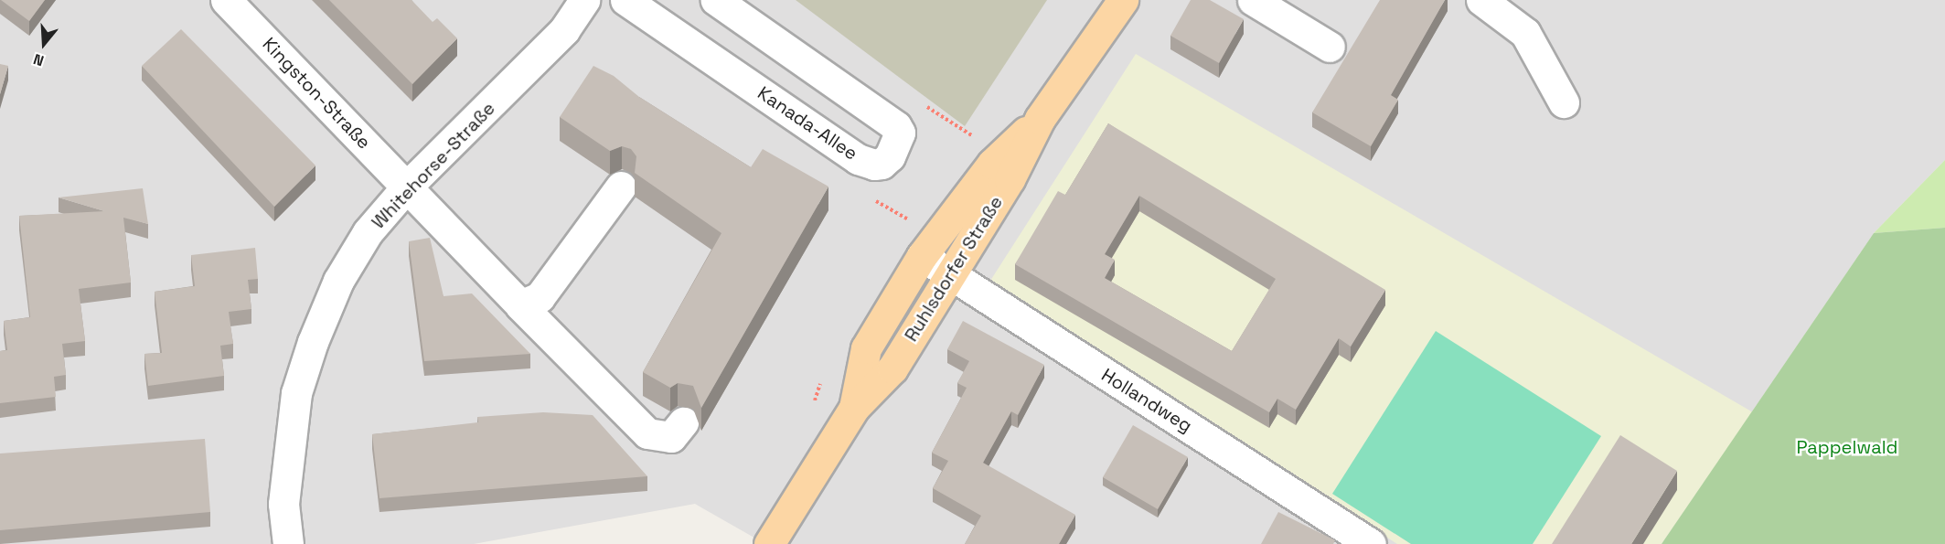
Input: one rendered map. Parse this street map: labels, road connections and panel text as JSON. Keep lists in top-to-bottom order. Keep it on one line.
{"streets":{"main road":["Ruhlsdorfer Straße"],"street":["Kingston-Straße","Kanada-Allee","Whitehorse-Straße","Hollandweg"]},"crossings":[["Kingston-Straße","Whitehorse-Straße"],["Ruhlsdorfer Straße","Hollandweg"]],"parks":["Pappelwald"],"north":"bottom"}
